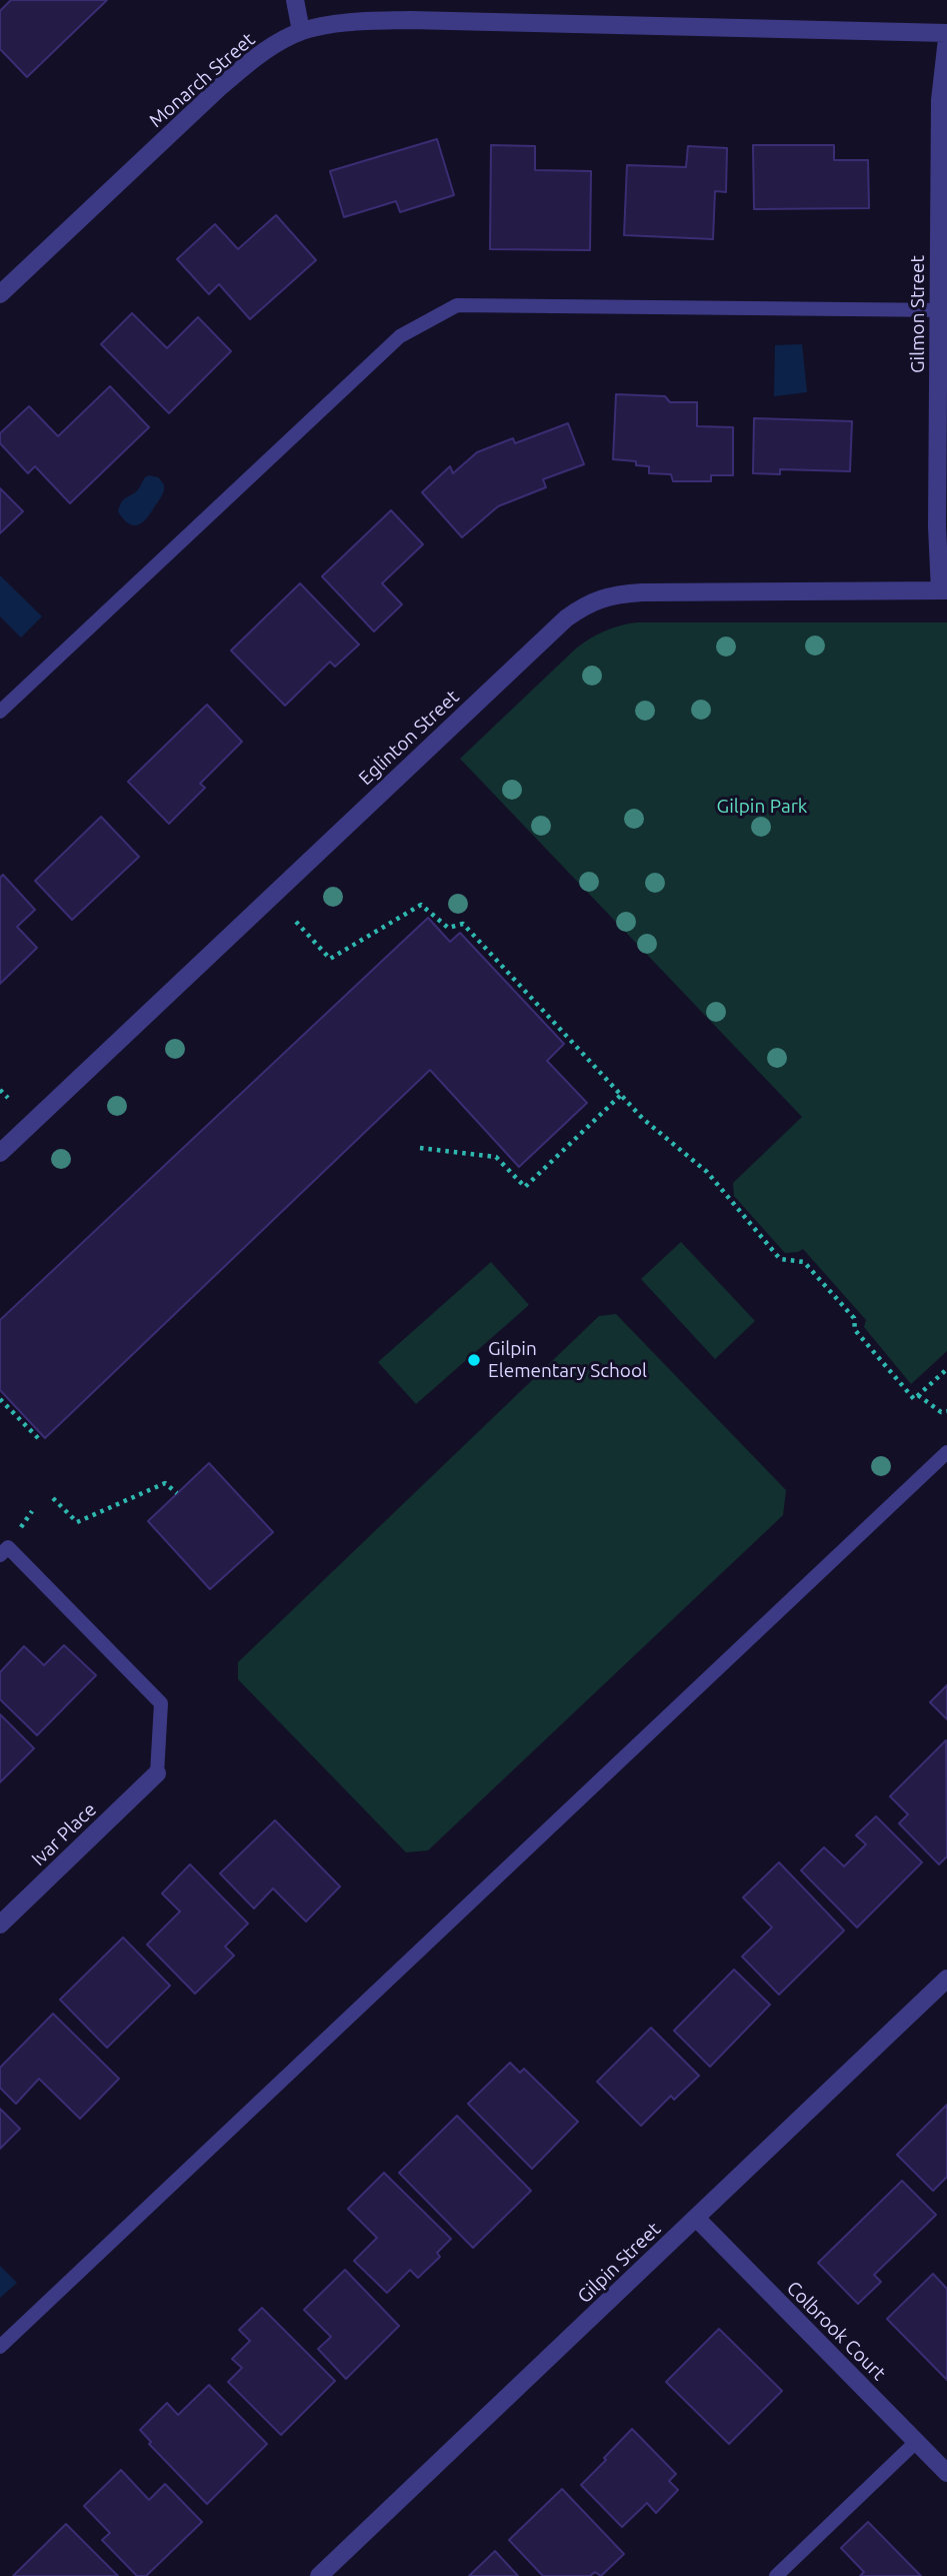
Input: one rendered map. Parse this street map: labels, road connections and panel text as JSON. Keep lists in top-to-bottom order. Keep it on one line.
{"streets":{"street":["Monarch Street","Gilmon Street","Eglinton Street","Ivar Place","Gilpin Street","Colbrook Court"]},"crossings":[["Gilmon Street","Eglinton Street"],["Gilpin Street","Colbrook Court"]],"parks":["Gilpin Park"],"places":["Gilpin Elementary School"]}
